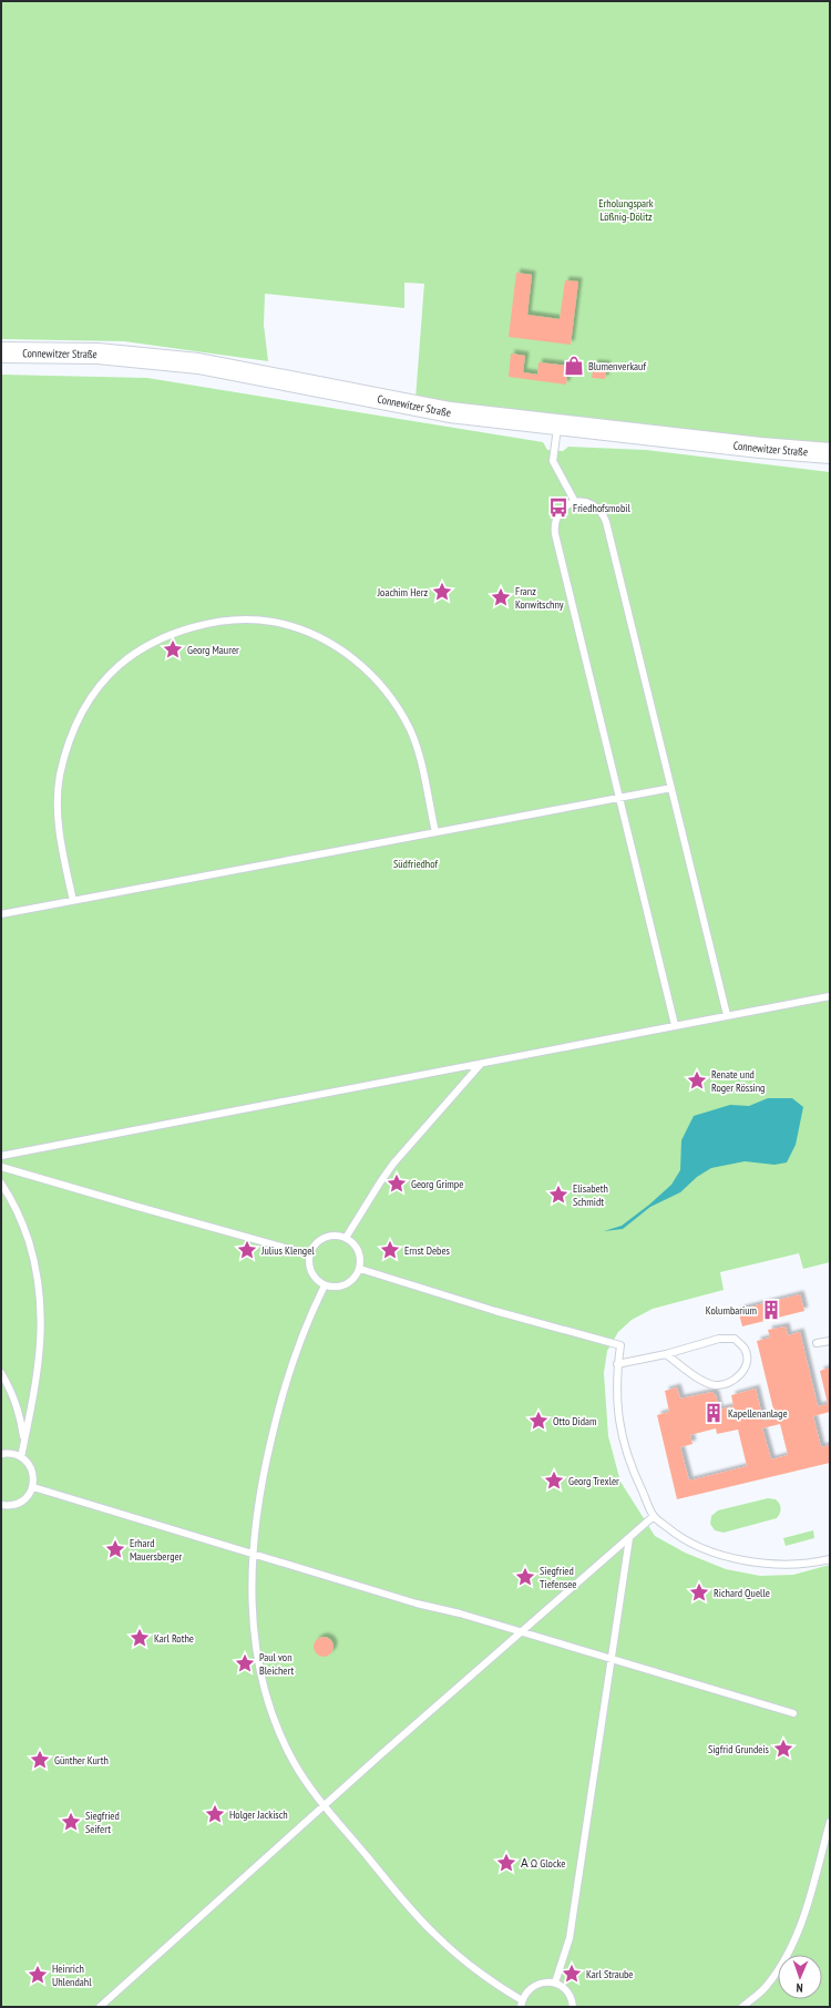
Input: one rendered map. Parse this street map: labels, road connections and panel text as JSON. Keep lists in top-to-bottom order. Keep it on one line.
{"streets":{"street":["Connewitzer Straße"]},"parks":["Erholungspark Lößnig-Dölitz","Südfriedhof"],"places":{"shop":["Blumenverkauf"],"bus stop":["Friedhofsmobil"],"place":["Joachim Herz","Franz Konwitschny","Georg Maurer","Renate und Roger Rössing","Georg Grimpe","Elisabeth Schmidt","Julius Klengel","Ernst Debes","Otto Didam","Georg Trexler","Erhard Mauersberger","Siegfried Tiefensee","Richard Quelle","Karl Rothe","Paul von Bleichert","Sigfrid Grundeis","Günther Kurth","Holger Jackisch","Siegfried Seifert","Α Ω Glocke","Karl Straube","Heinrich Uhlendahl"],"building":["Kolumbarium","Kapellenanlage"]},"north":"bottom"}
